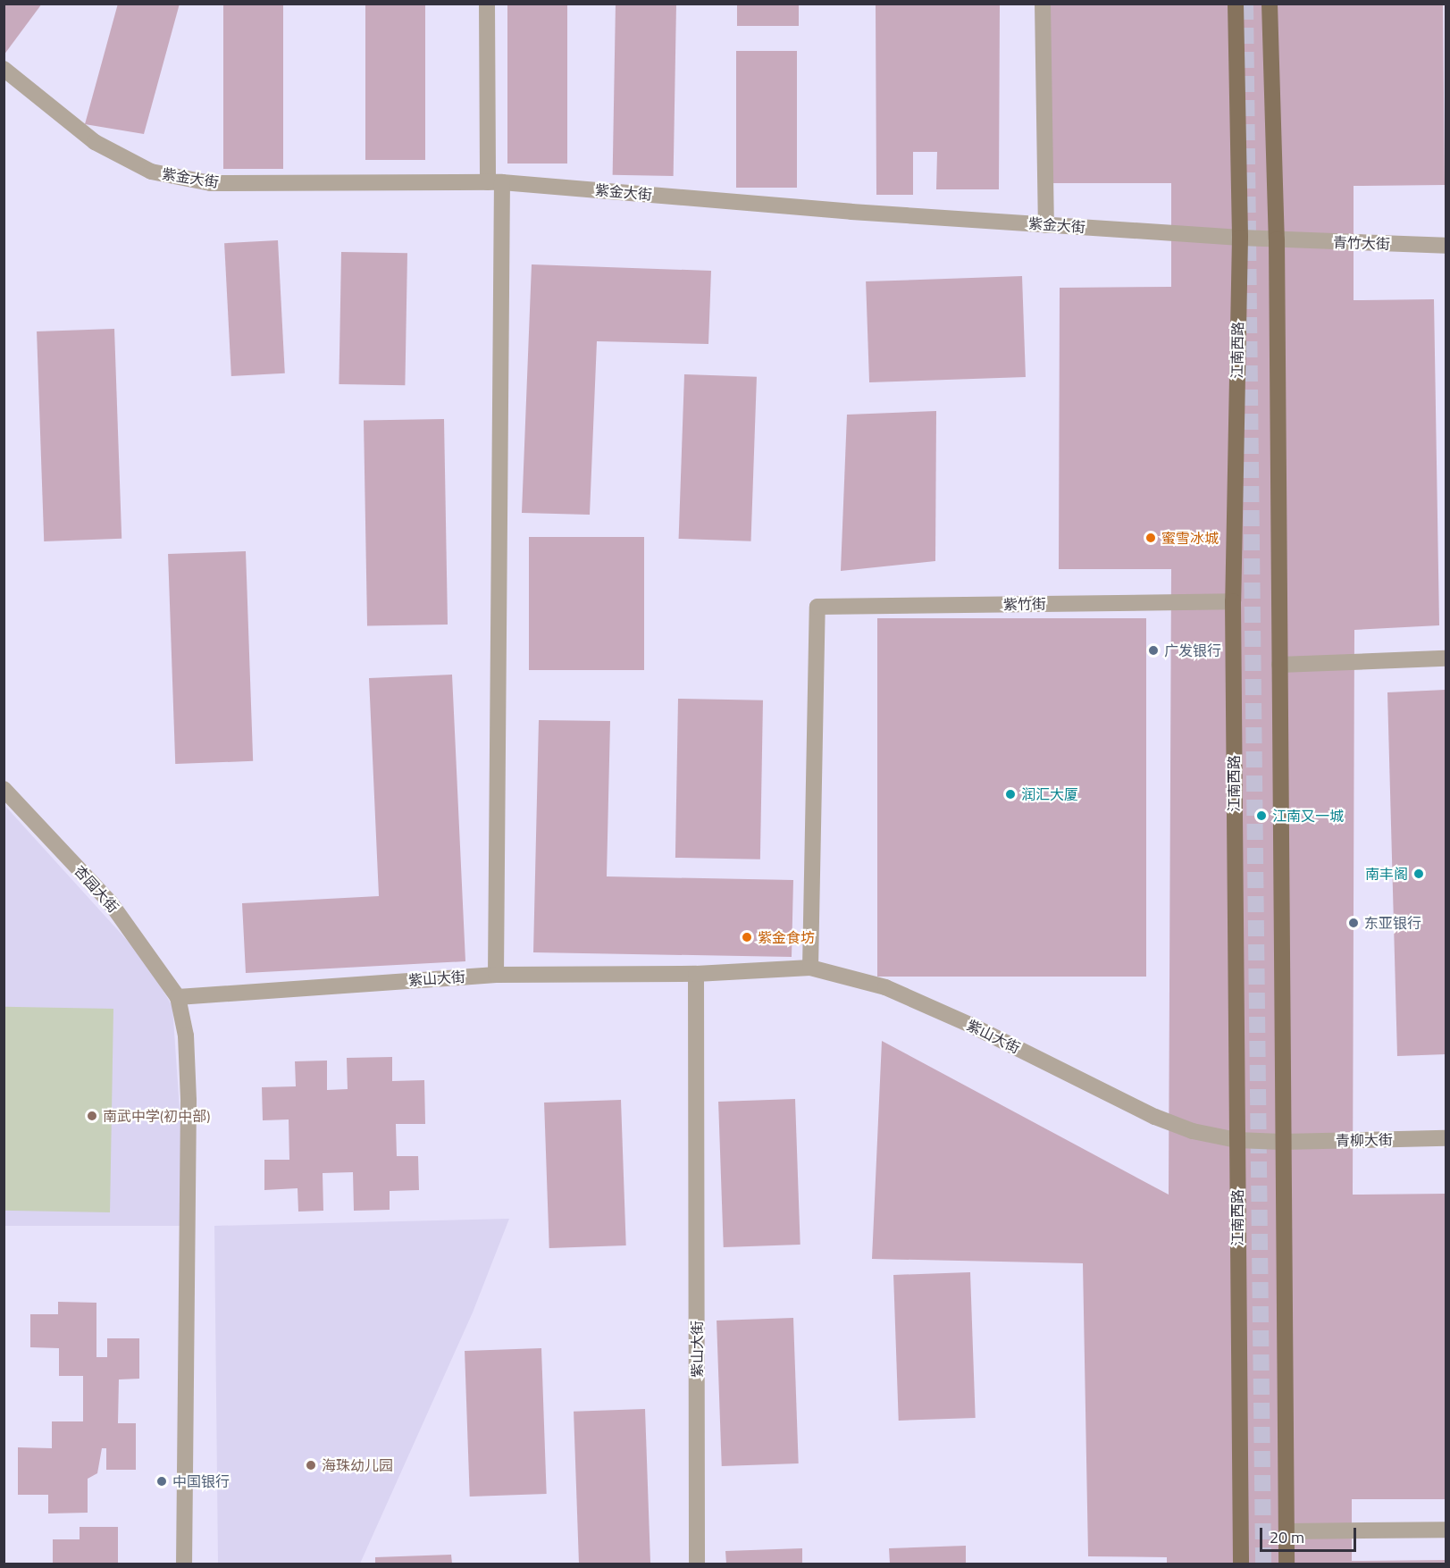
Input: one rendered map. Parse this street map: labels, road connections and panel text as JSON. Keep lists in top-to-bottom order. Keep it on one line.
{"streets":{"main road":["江南西路"],"street":["紫金大街","青竹大街","紫竹街","杏园大街","紫山大街","青柳大街"]},"crossings":[["紫金大街","青竹大街"],["紫金大街","江南西路"],["江南西路","紫竹街"],["江南西路","紫山大街"],["紫竹街","紫山大街"],["杏园大街","紫山大街"],["紫山大街","青柳大街"]],"places":["蜜雪冰城","广发银行","润汇大厦","江南又一城","南丰阁","东亚银行","紫金食坊","南武中学(初中部)","海珠幼儿园","中国银行"],"scale_bar":"20 m"}
